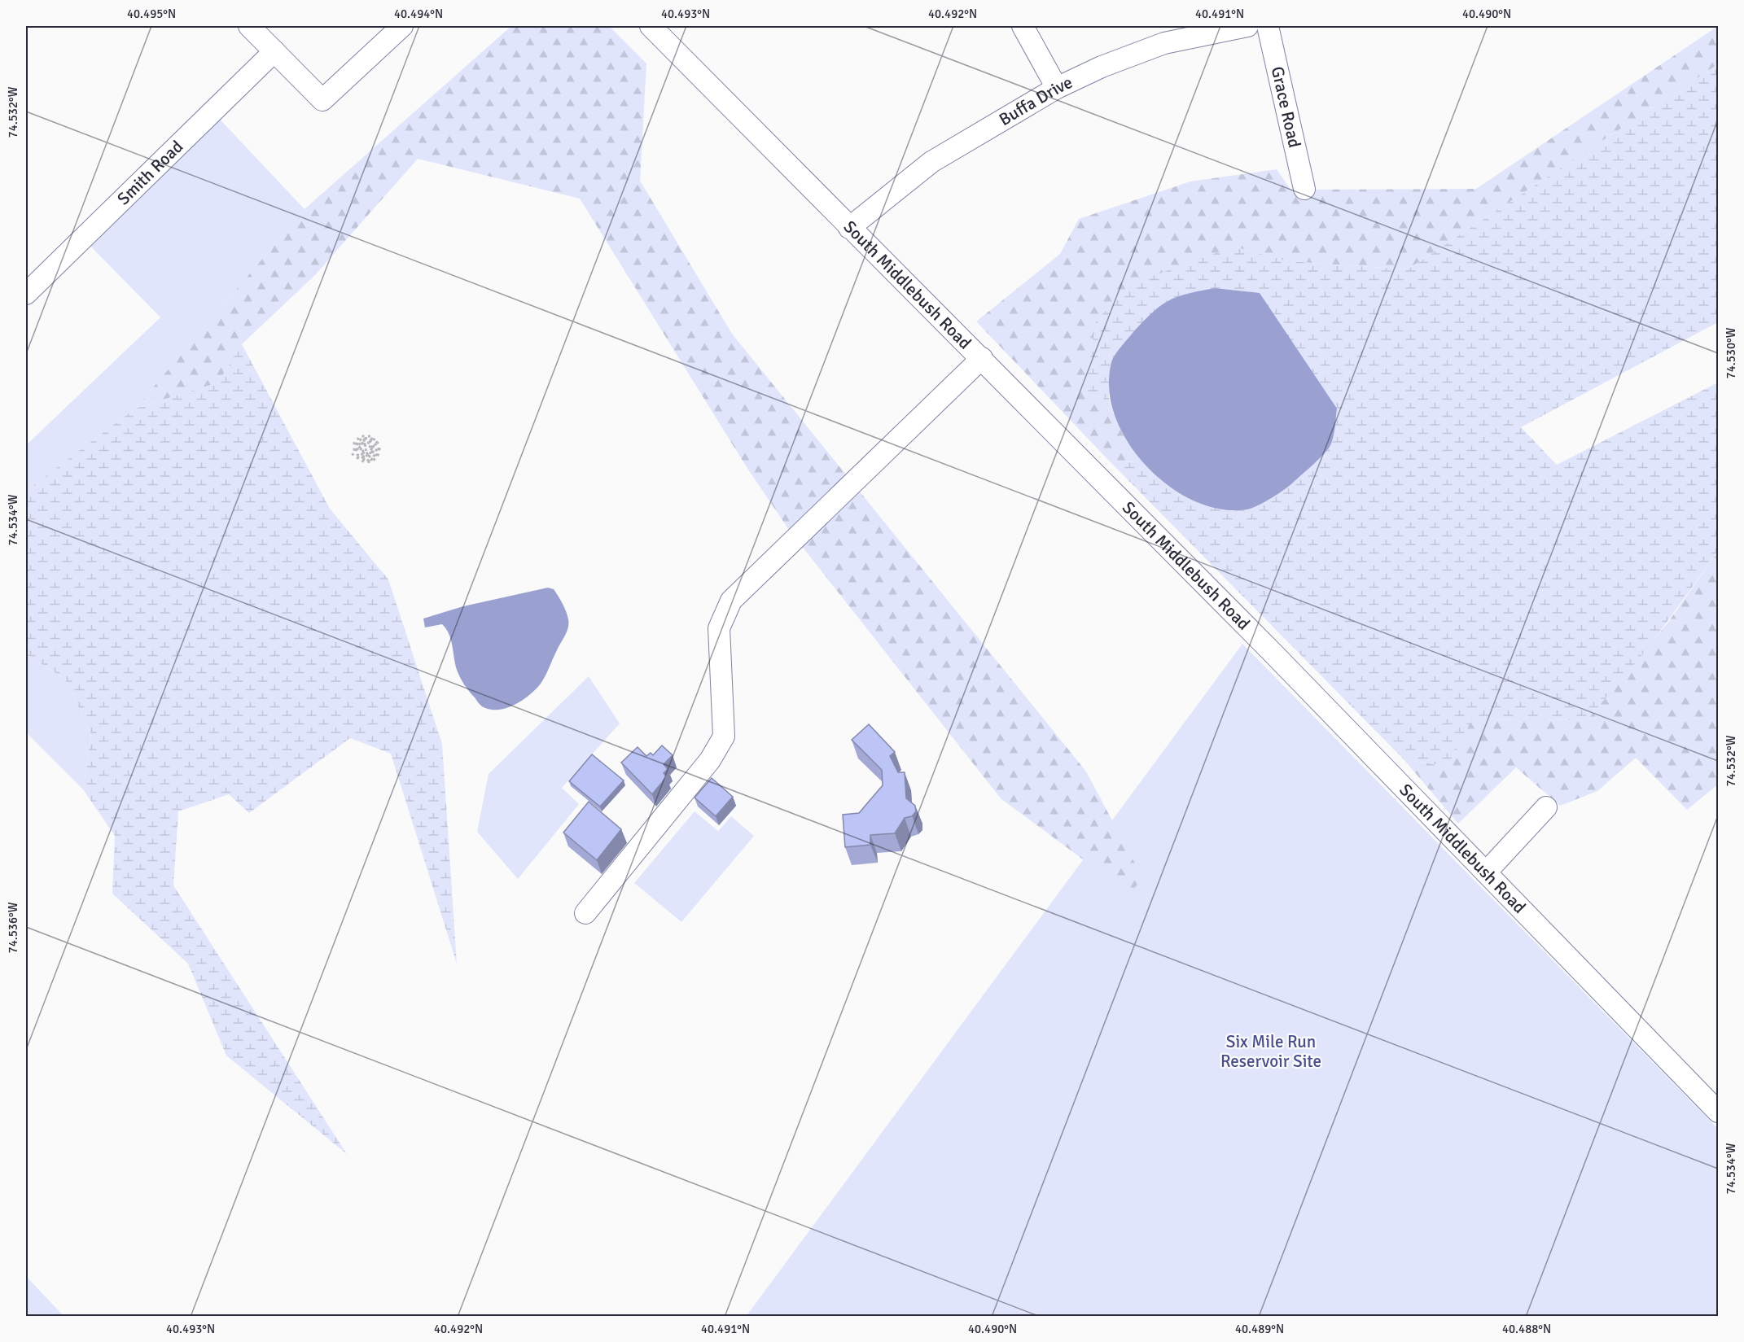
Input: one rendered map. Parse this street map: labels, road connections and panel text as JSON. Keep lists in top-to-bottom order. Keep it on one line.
{"streets":{"street":["Buffa Drive","Grace Road","Smith Road","South Middlebush Road"]},"crossings":[["Buffa Drive","South Middlebush Road"]],"parks":["Six Mile Run Reservoir Site"],"coordinates":["40.495°N","40.494°N","40.493°N","40.492°N","40.491°N","40.490°N","74.532°W","74.530°W","74.534°W","74.536°W","40.489°N","40.488°N"]}
